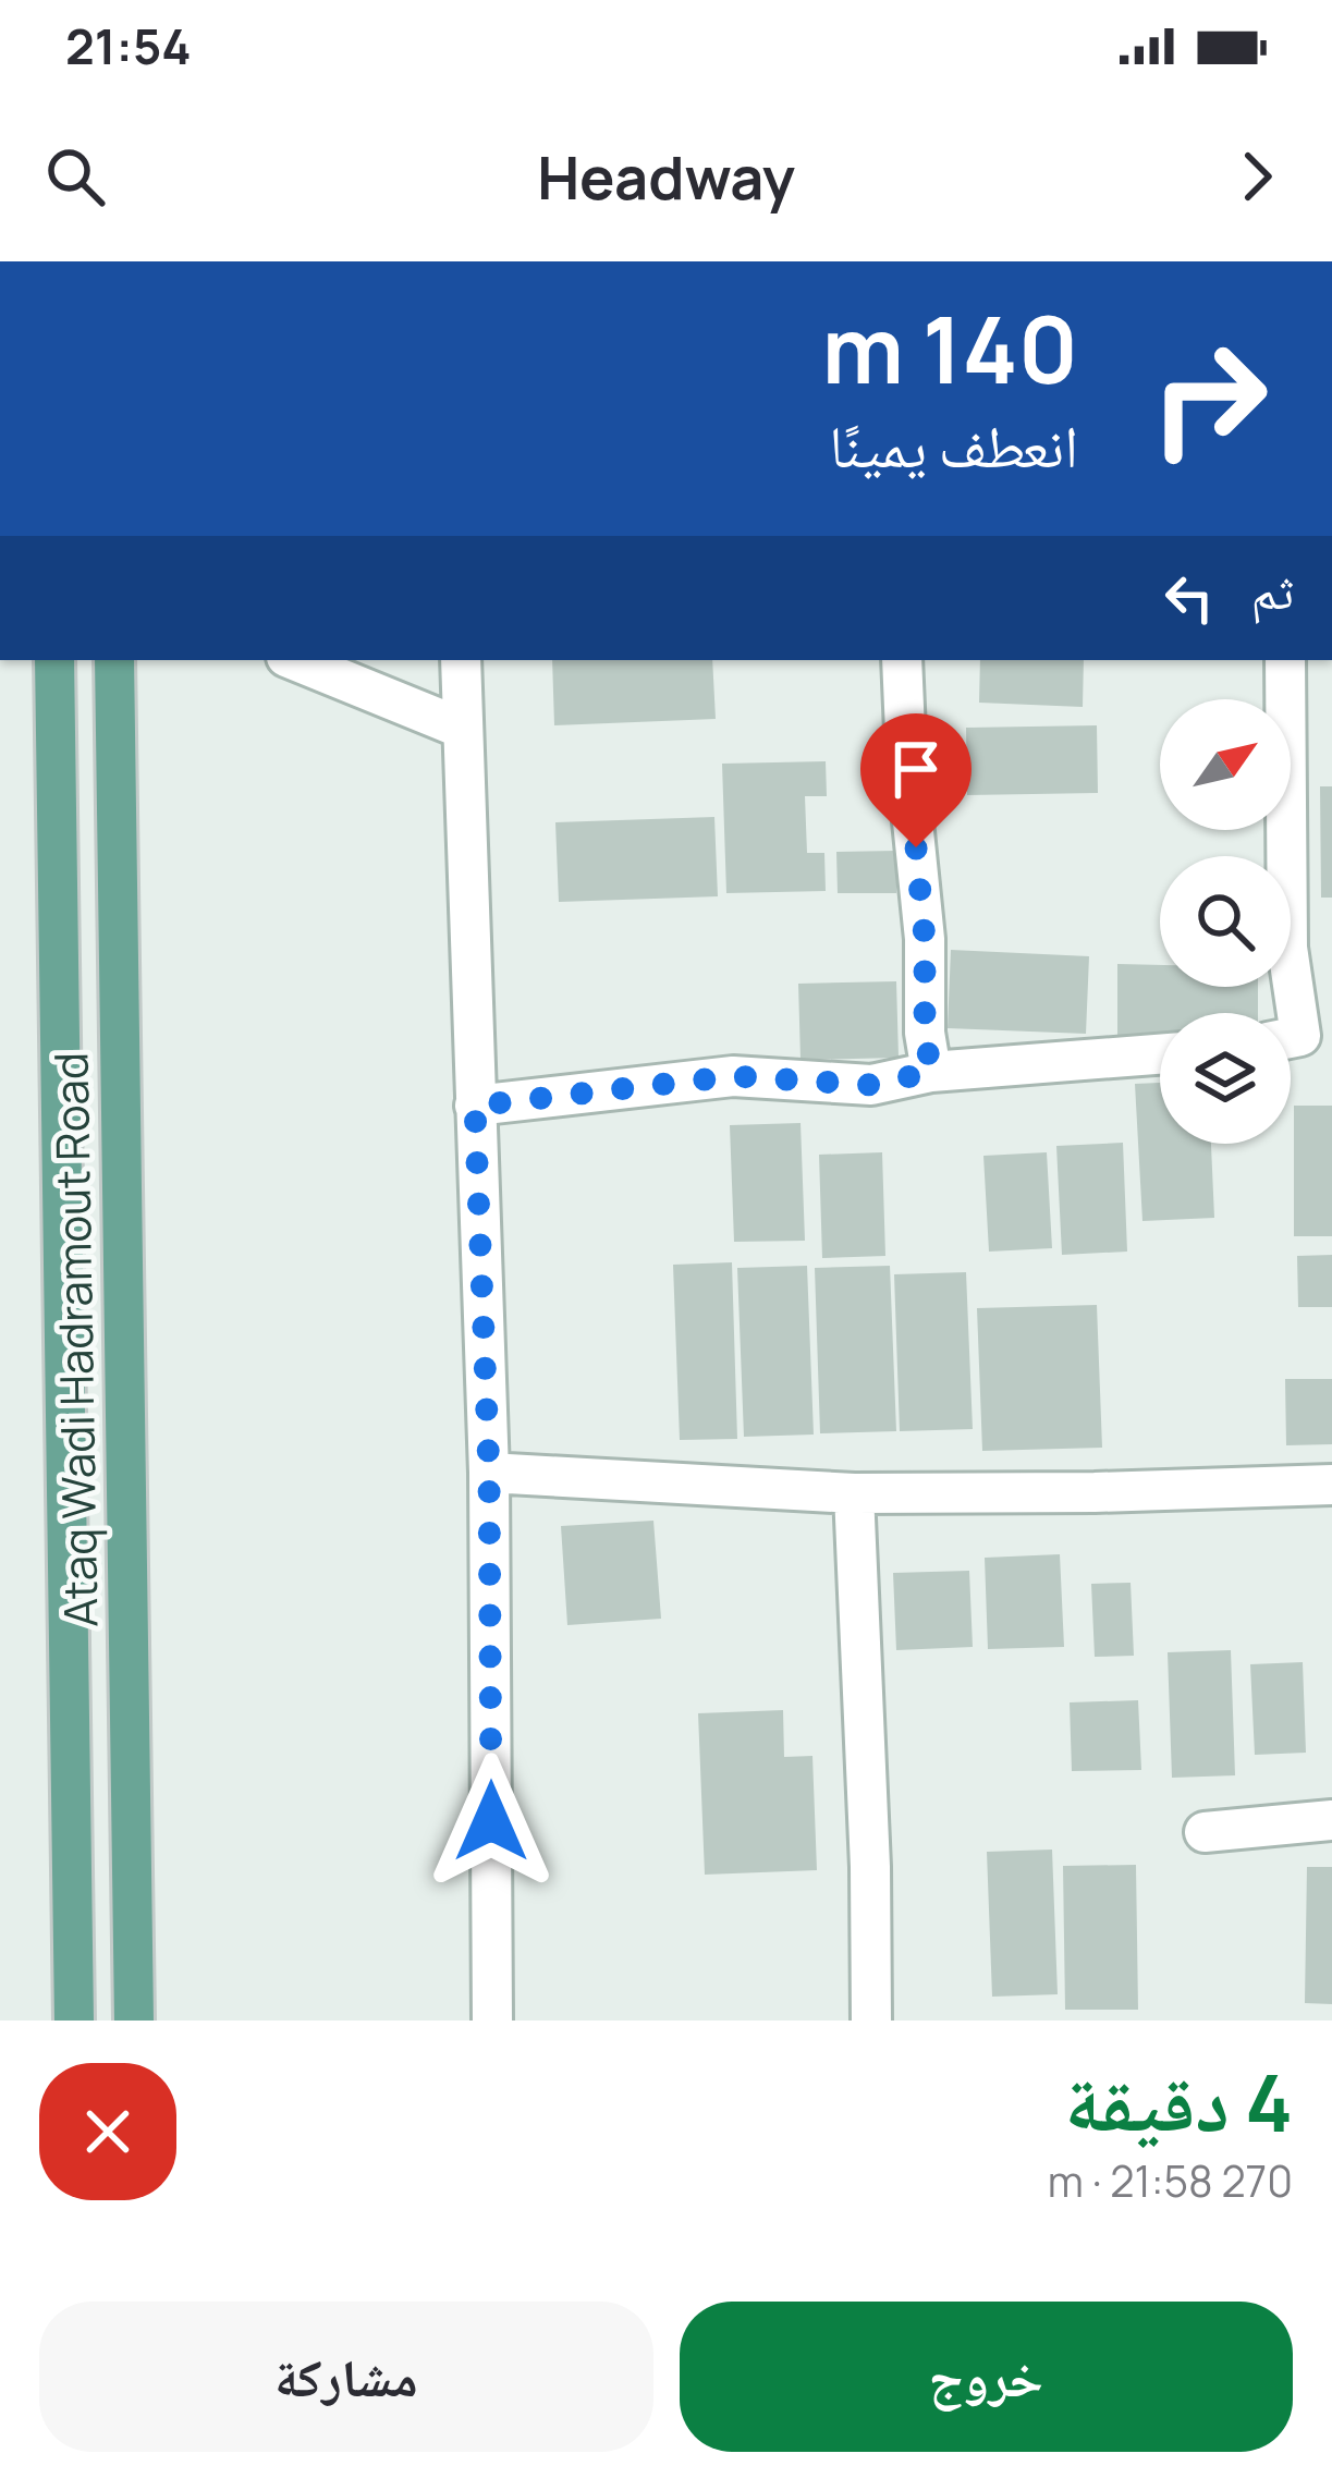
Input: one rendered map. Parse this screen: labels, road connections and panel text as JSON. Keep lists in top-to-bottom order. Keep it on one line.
{"streets":{"main road":["Ataq Wadi Hadramout Road"]},"north":"top right","page":{"status":"21:54","header":"Headway","turn":["140 m","انعطف يمينًا"],"then":"ثم","heading":["4 دقيقة","270 m · 21:58"],"buttons":["خروج","مشاركة"]}}
